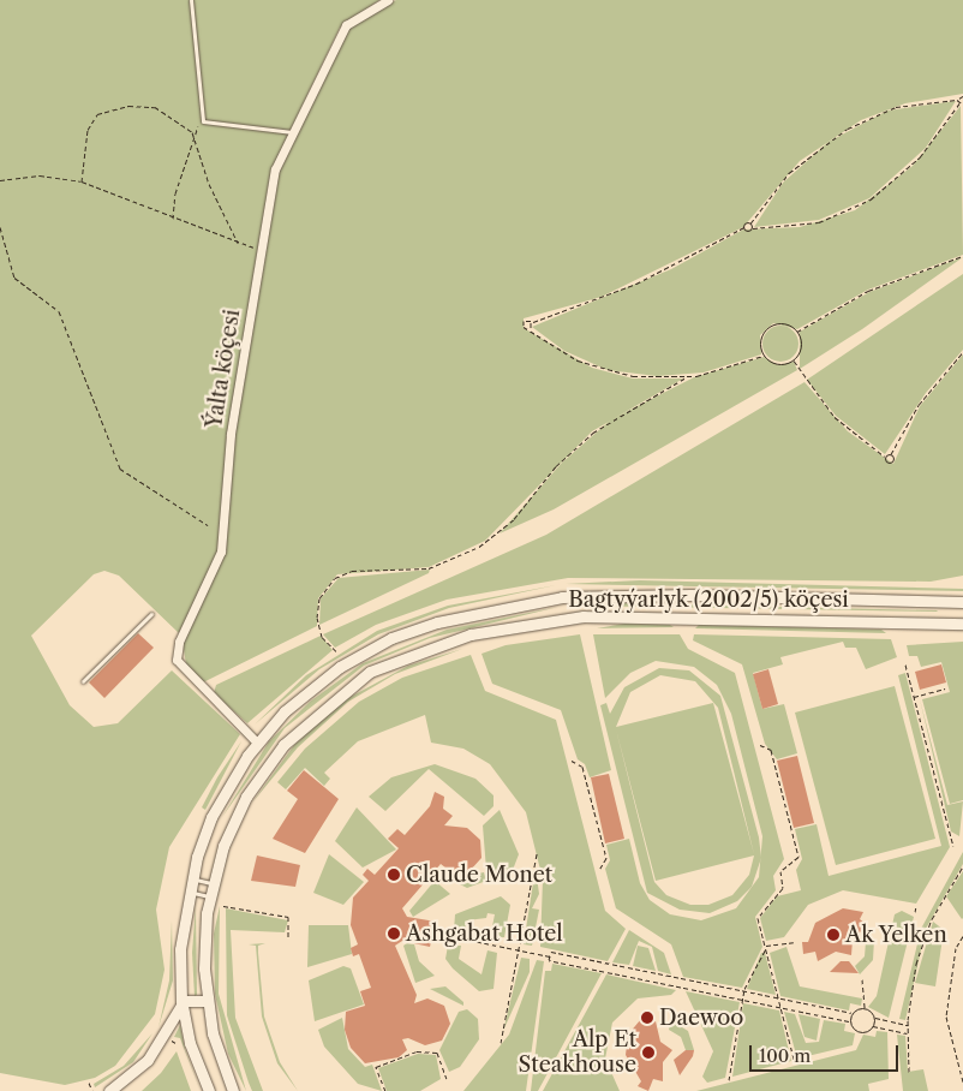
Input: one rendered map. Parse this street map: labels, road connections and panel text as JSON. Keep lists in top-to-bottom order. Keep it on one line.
{"streets":{"street":["Ýalta köçesi","Bagtyýarlyk (2002/5) köçesi"]},"crossings":[["Ýalta köçesi","Bagtyýarlyk (2002/5) köçesi"]],"places":["Claude Monet","Ashgabat Hotel","Ak Yelken","Daewoo","Alp Et Steakhouse"],"scale_bar":"100 m"}
